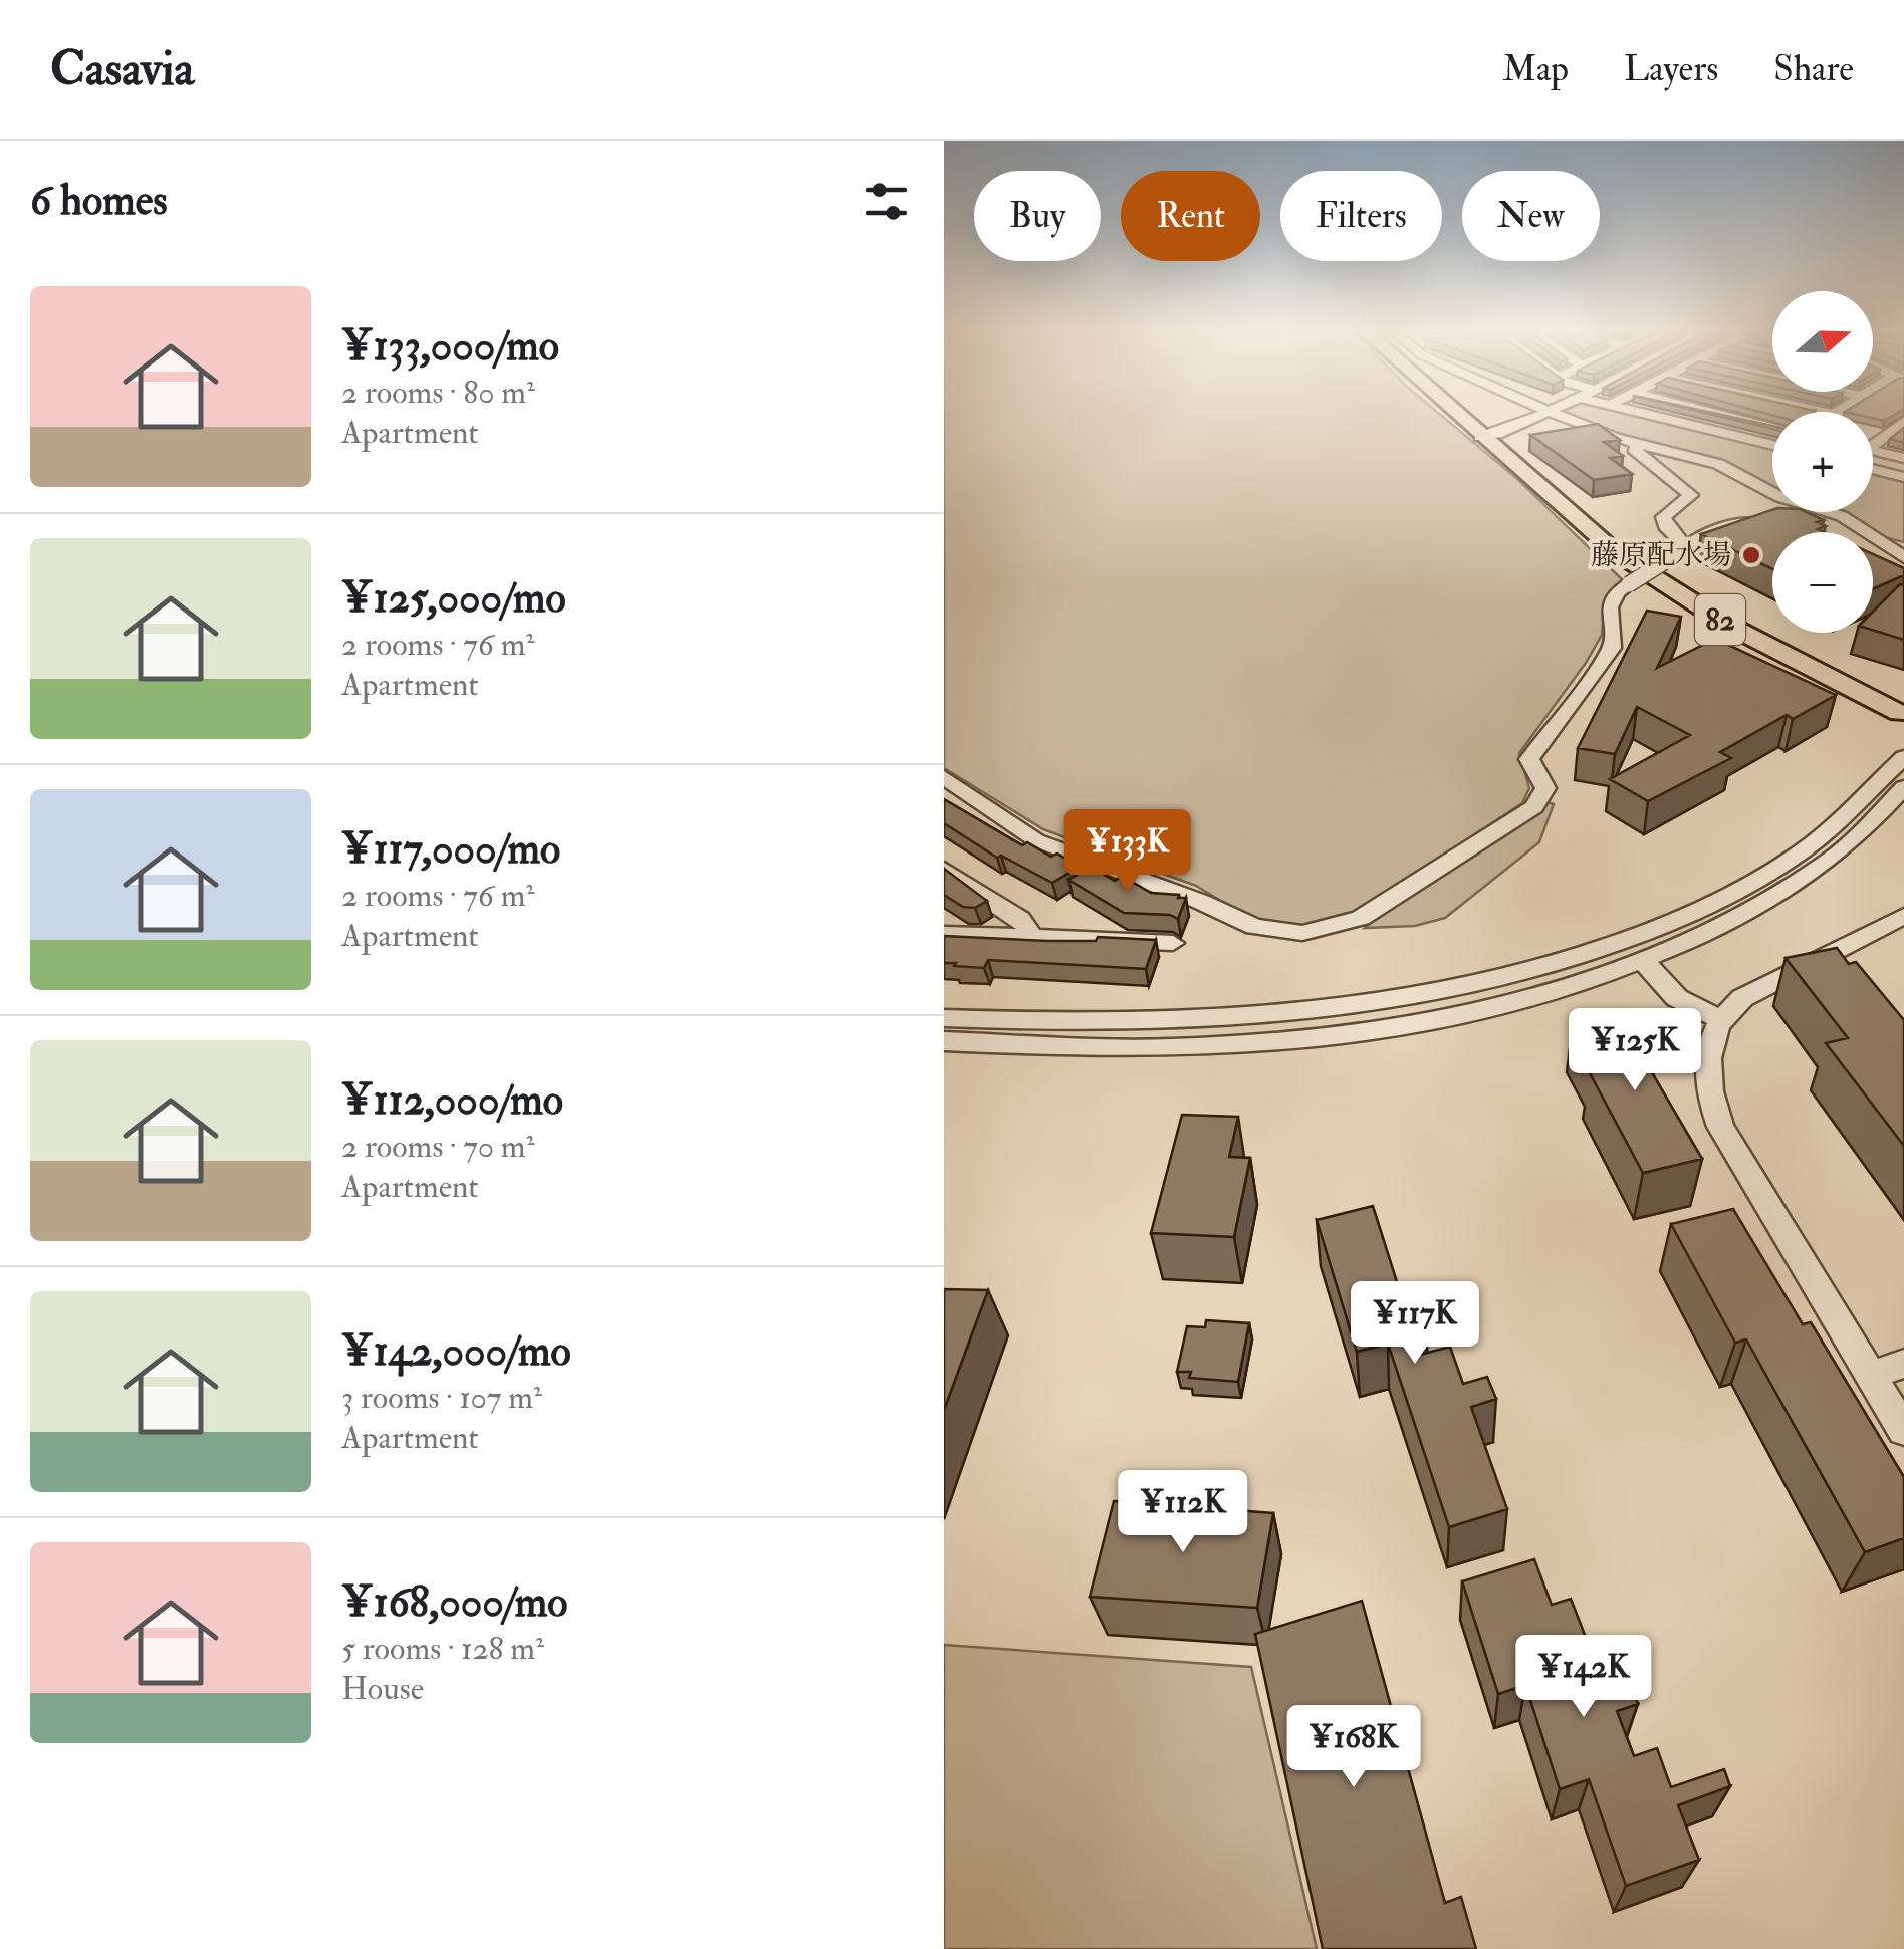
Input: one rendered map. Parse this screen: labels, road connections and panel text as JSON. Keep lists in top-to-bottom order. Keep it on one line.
{"places":["藤原配水場"],"north":"right","page":{"header":"Casavia","nav":["Map","Layers","Share"],"heading":"6 homes","chip":["Buy","Rent","Filters","New"],"list":[{"name":"¥133,000/mo","note":"2 rooms · 80 m² · Apartment"},{"name":"¥125,000/mo","note":"2 rooms · 76 m² · Apartment"},{"name":"¥117,000/mo","note":"2 rooms · 76 m² · Apartment"},{"name":"¥112,000/mo","note":"2 rooms · 70 m² · Apartment"},{"name":"¥142,000/mo","note":"3 rooms · 107 m² · Apartment"},{"name":"¥168,000/mo","note":"5 rooms · 128 m² · House"}],"map_buttons":["+","−"],"price":["¥133K","¥125K","¥117K","¥112K","¥142K","¥168K"]}}
